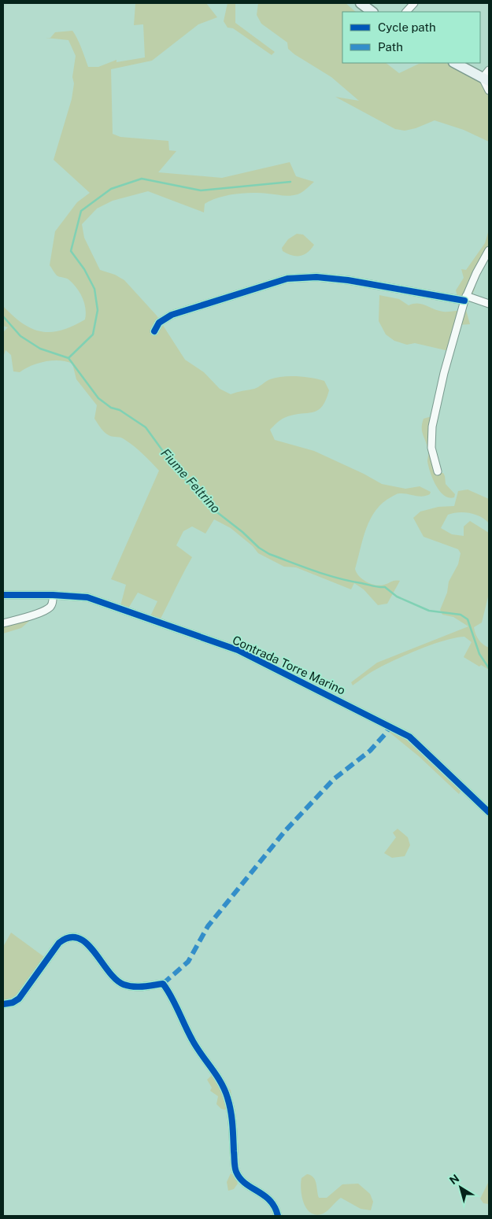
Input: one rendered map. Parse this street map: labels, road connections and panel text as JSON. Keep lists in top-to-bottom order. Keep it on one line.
{"streets":{"street":["Contrada Torre Marino"]},"water":["Fiume Feltrino"],"legend":["Cycle path","Path"],"north":"top left"}
